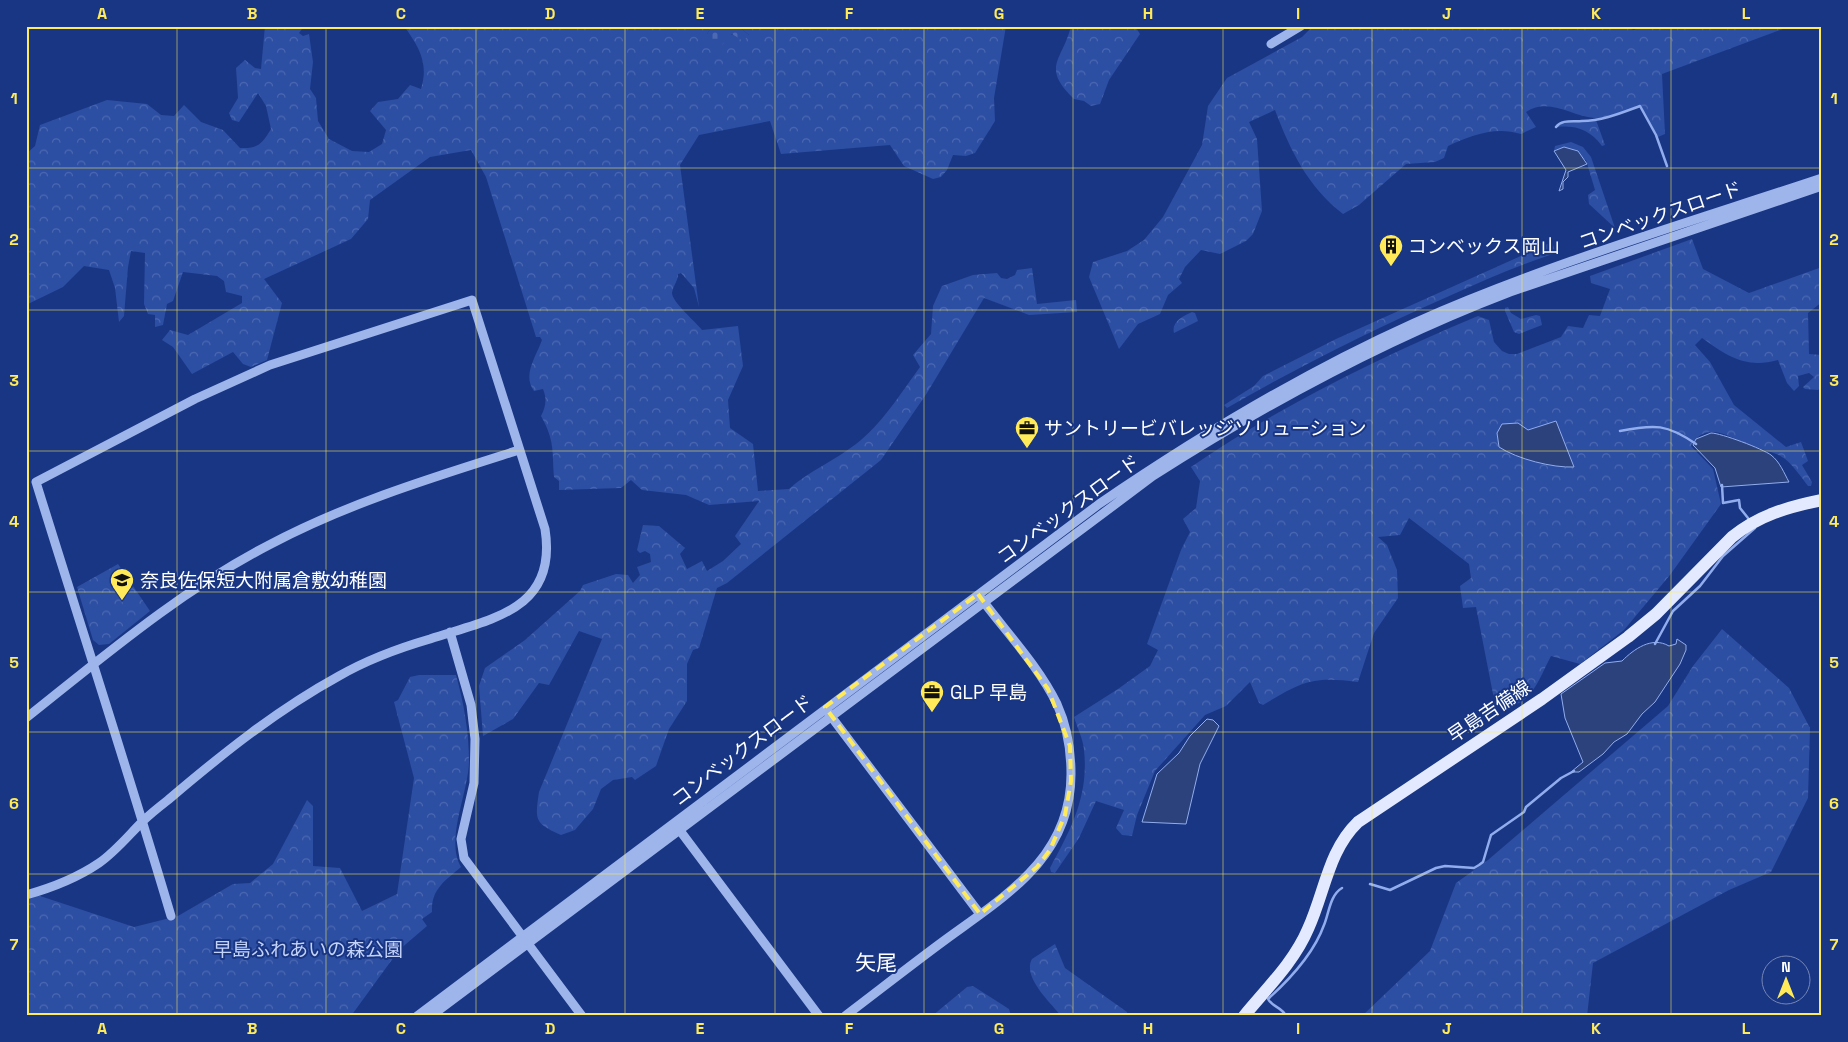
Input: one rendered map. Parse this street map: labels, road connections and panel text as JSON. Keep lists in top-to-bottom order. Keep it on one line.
{"streets":{"main road":["早島吉備線"],"street":["コンベックスロード"]},"districts":["矢尾"],"parks":["早島ふれあいの森公園"],"places":{"building":["コンベックス岡山"],"office":["サントリービバレッジソリューション","GLP 早島"],"school or university":["奈良佐保短大附属倉敷幼稚園"]},"north":"top","grid":{"columns":["A","B","C","D","E","F","G","H","I","J","K","L"],"rows":["1","2","3","4","5","6","7"]}}
